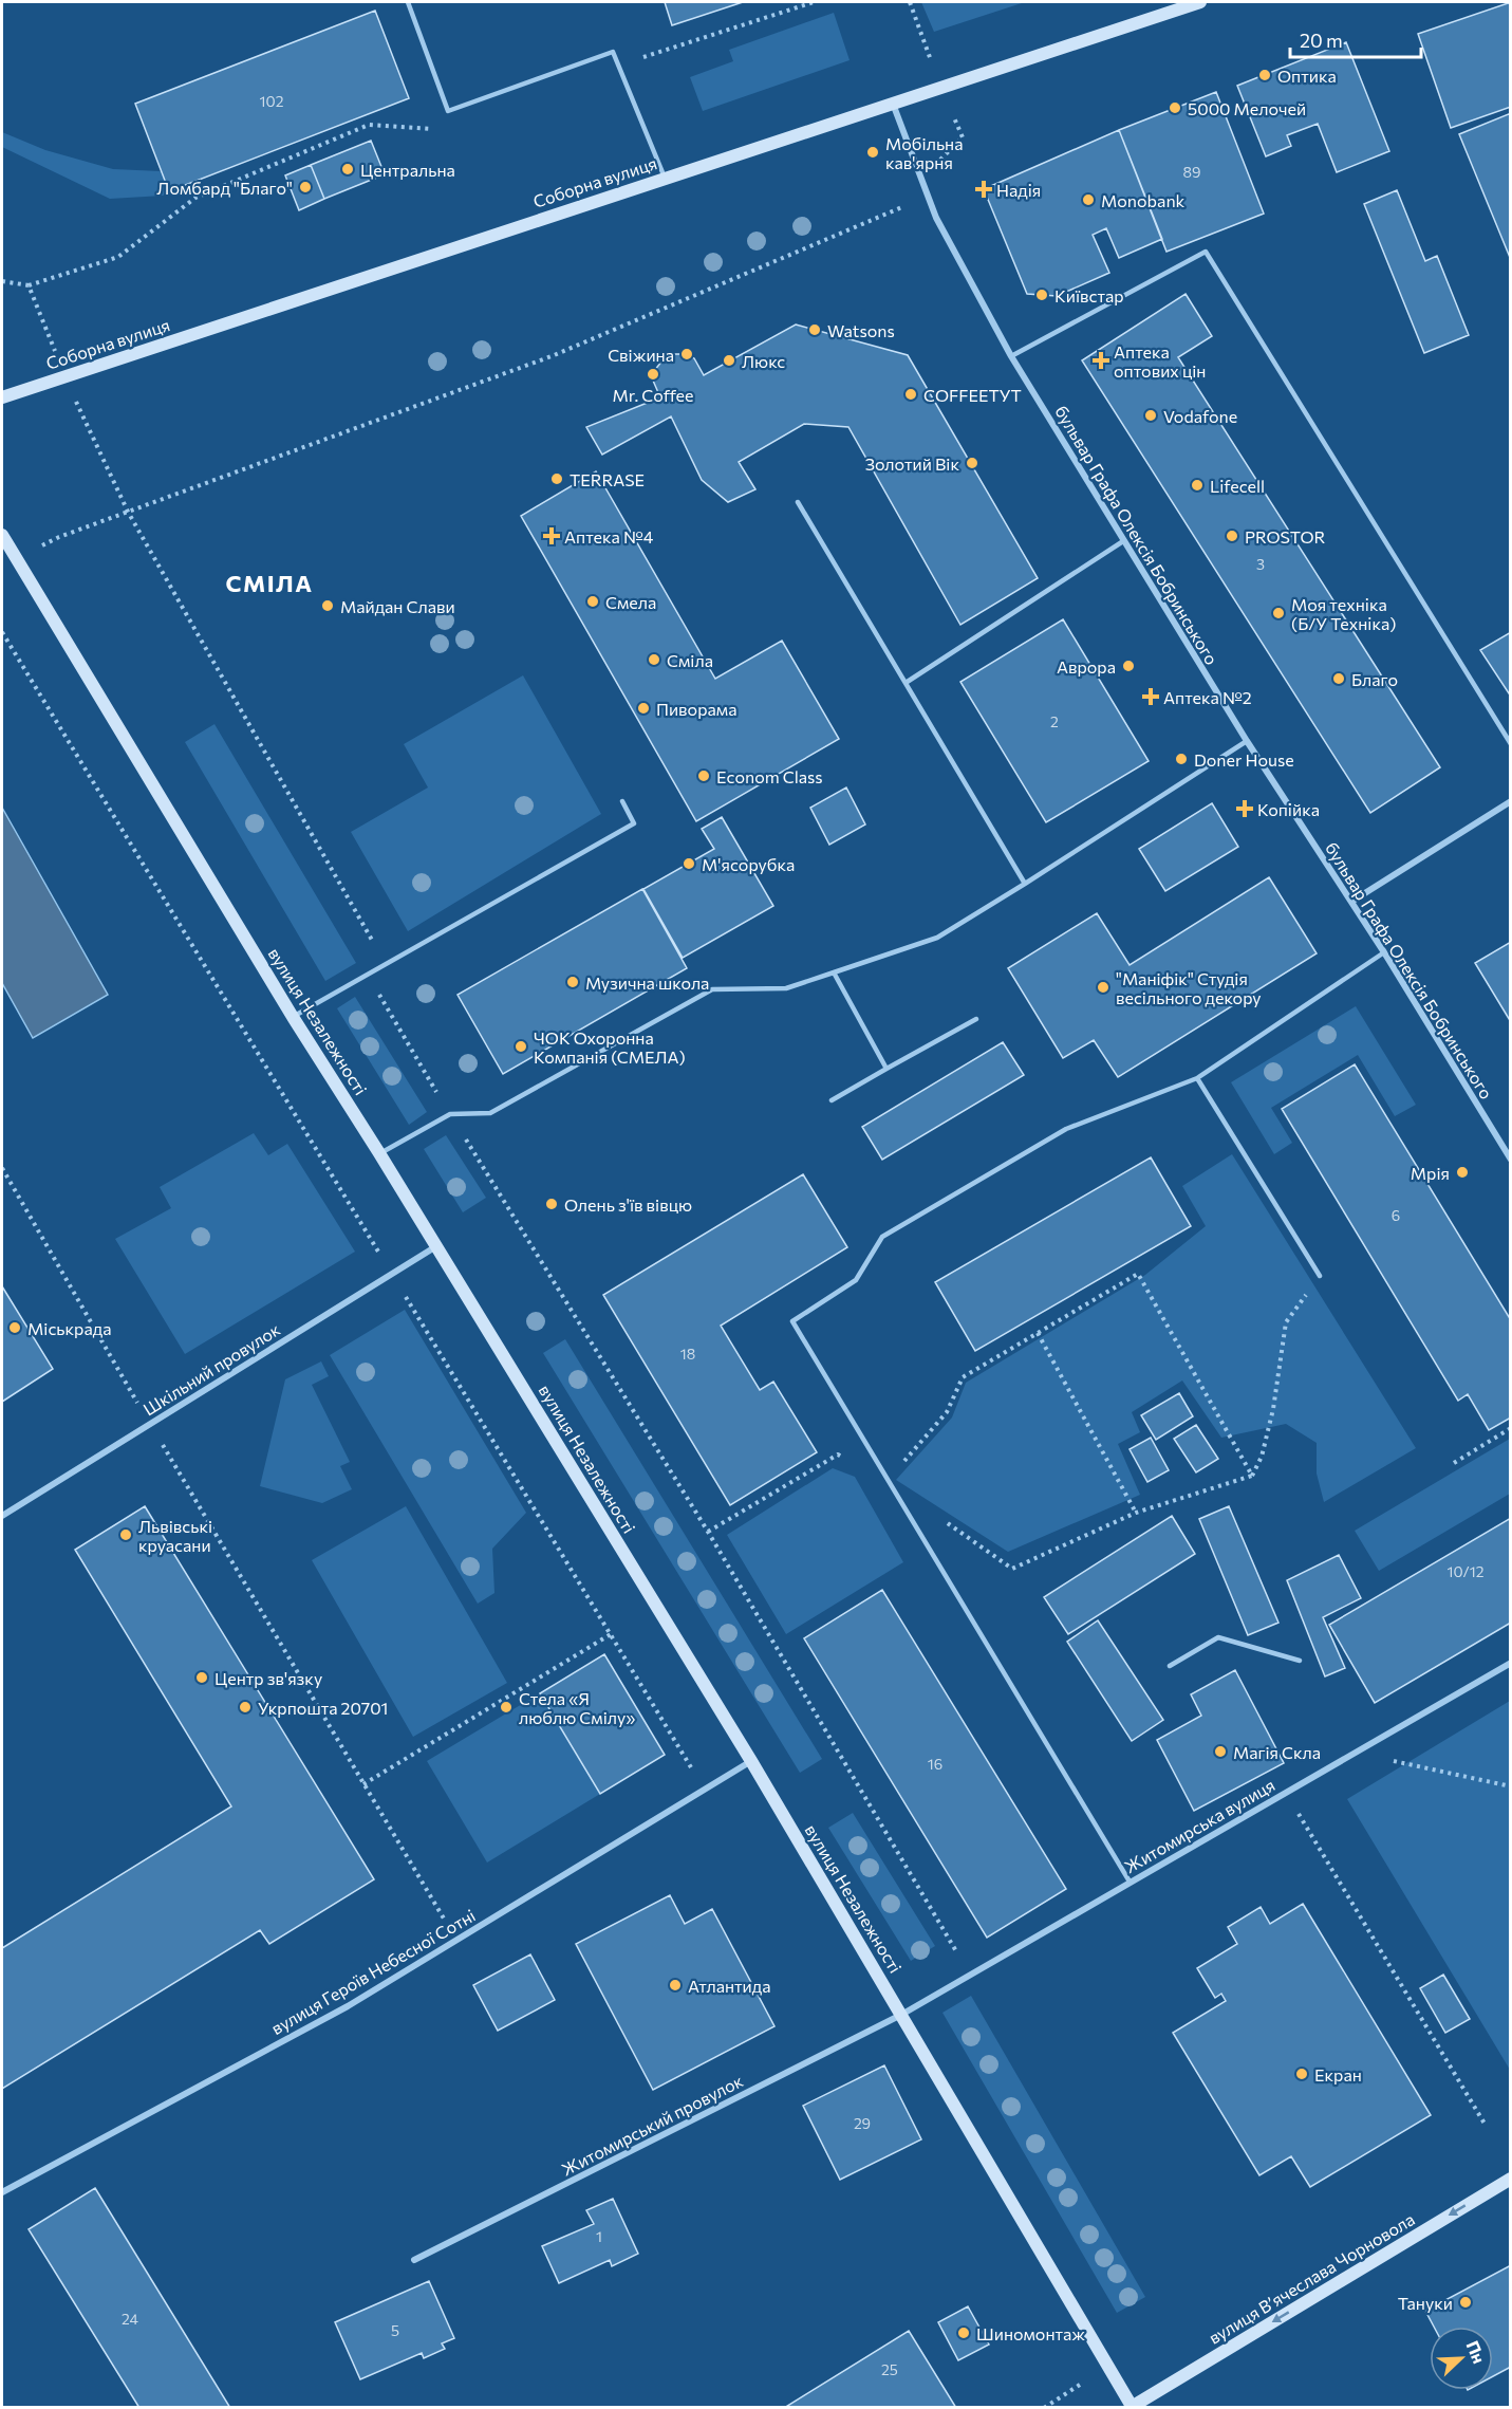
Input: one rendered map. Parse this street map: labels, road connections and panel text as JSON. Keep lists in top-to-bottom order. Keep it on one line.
{"streets":{"street":["Соборна вулиця","бульвар Графа Олексія Бобринського","вулиця Незалежності","Шкільний провулок","Житомирська вулиця","вулиця Героїв Небесної Сотні","Житомирський провулок","вулиця Вʼячеслава Чорновола"]},"crossings":[["Соборна вулиця","бульвар Графа Олексія Бобринського"],["вулиця Незалежності","Шкільний провулок"],["вулиця Незалежності","Житомирська вулиця"],["вулиця Незалежності","вулиця Героїв Небесної Сотні"],["вулиця Незалежності","Житомирський провулок"],["вулиця Незалежності","вулиця Вʼячеслава Чорновола"],["Житомирська вулиця","Житомирський провулок"]],"one_way":["вулиця Вʼячеслава Чорновола"],"districts":["СМІЛА"],"places":{"other":["Оптика","5000 Мелочей","Мобільна кав'ярня","Центральна","Ломбард \"Благо\"","Monobank","Київстар","Watsons","Свіжина","Люкс","Mr. Coffee","COFFEEТУТ","Vodafone","Золотий Вік","TERRASE","Lifecell","PROSTOR","Смела","Майдан Слави","Моя технiка (Б/У Технiка)","Сміла","Аврора","Благо","Пиворама","Doner House","Econom Class","М'ясорубка","Музична школа","\"Маніфік\" Студія весільного декору","ЧОК Охоронна Компанія (СМЕЛА)","Мрія","Олень з'їв вівцю","Міськрада","Львівські круасани","Центр зв'язку","Укрпошта 20701","Стела «Я люблю Смілу»","Магія Скла","Атлантида","Екран","Тануки","Шиномонтаж"],"health":["Надiя","Аптека оптових цін","Аптека №4","Аптека №2","Копiйка"]},"house_numbers":["102","89","3","2","6","18","10/12","16","29","1","24","5","25"],"scale_bar":"20 m","north":"top right"}
